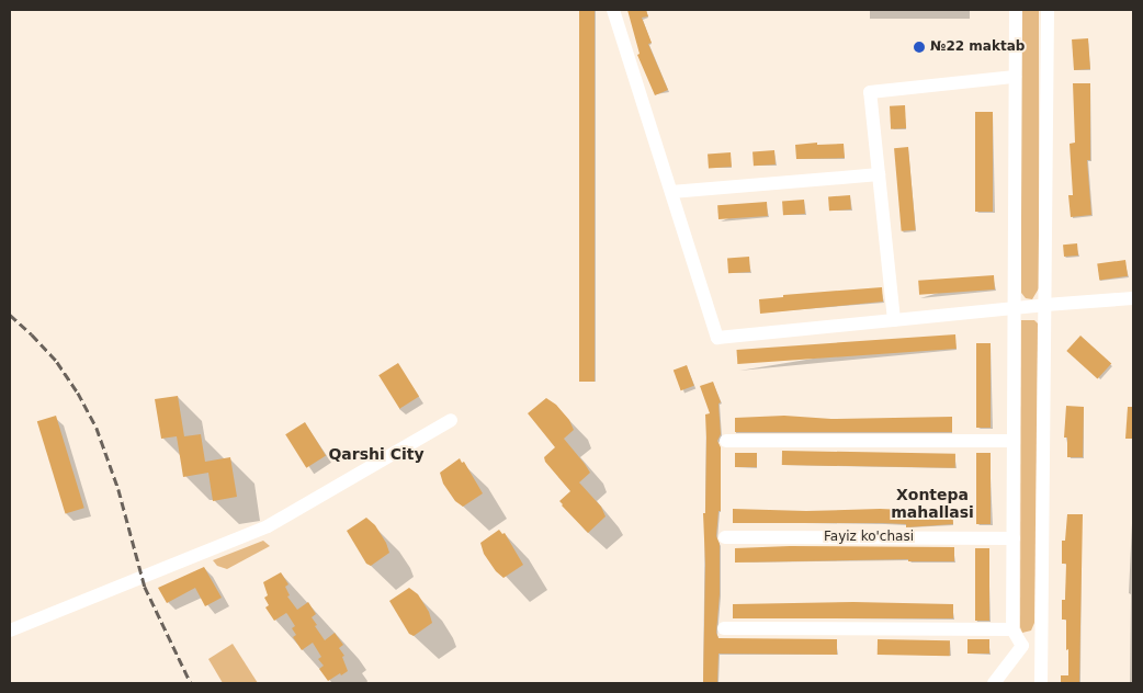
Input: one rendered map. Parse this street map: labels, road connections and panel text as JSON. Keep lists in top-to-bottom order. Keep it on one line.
{"streets":{"street":["Fayiz ko'chasi"]},"districts":["Qarshi City","Xontepa mahallasi"],"places":["№22 maktab"]}
